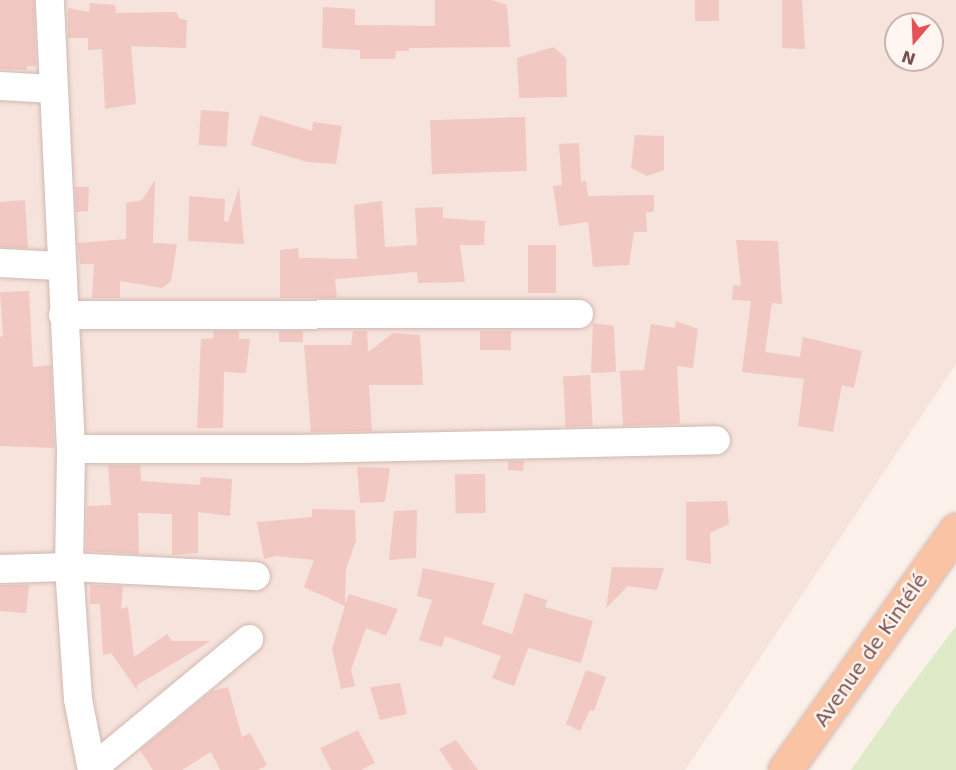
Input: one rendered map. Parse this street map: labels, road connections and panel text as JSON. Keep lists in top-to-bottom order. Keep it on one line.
{"streets":{"main road":["Avenue de Kintélé"]},"north":"bottom"}
